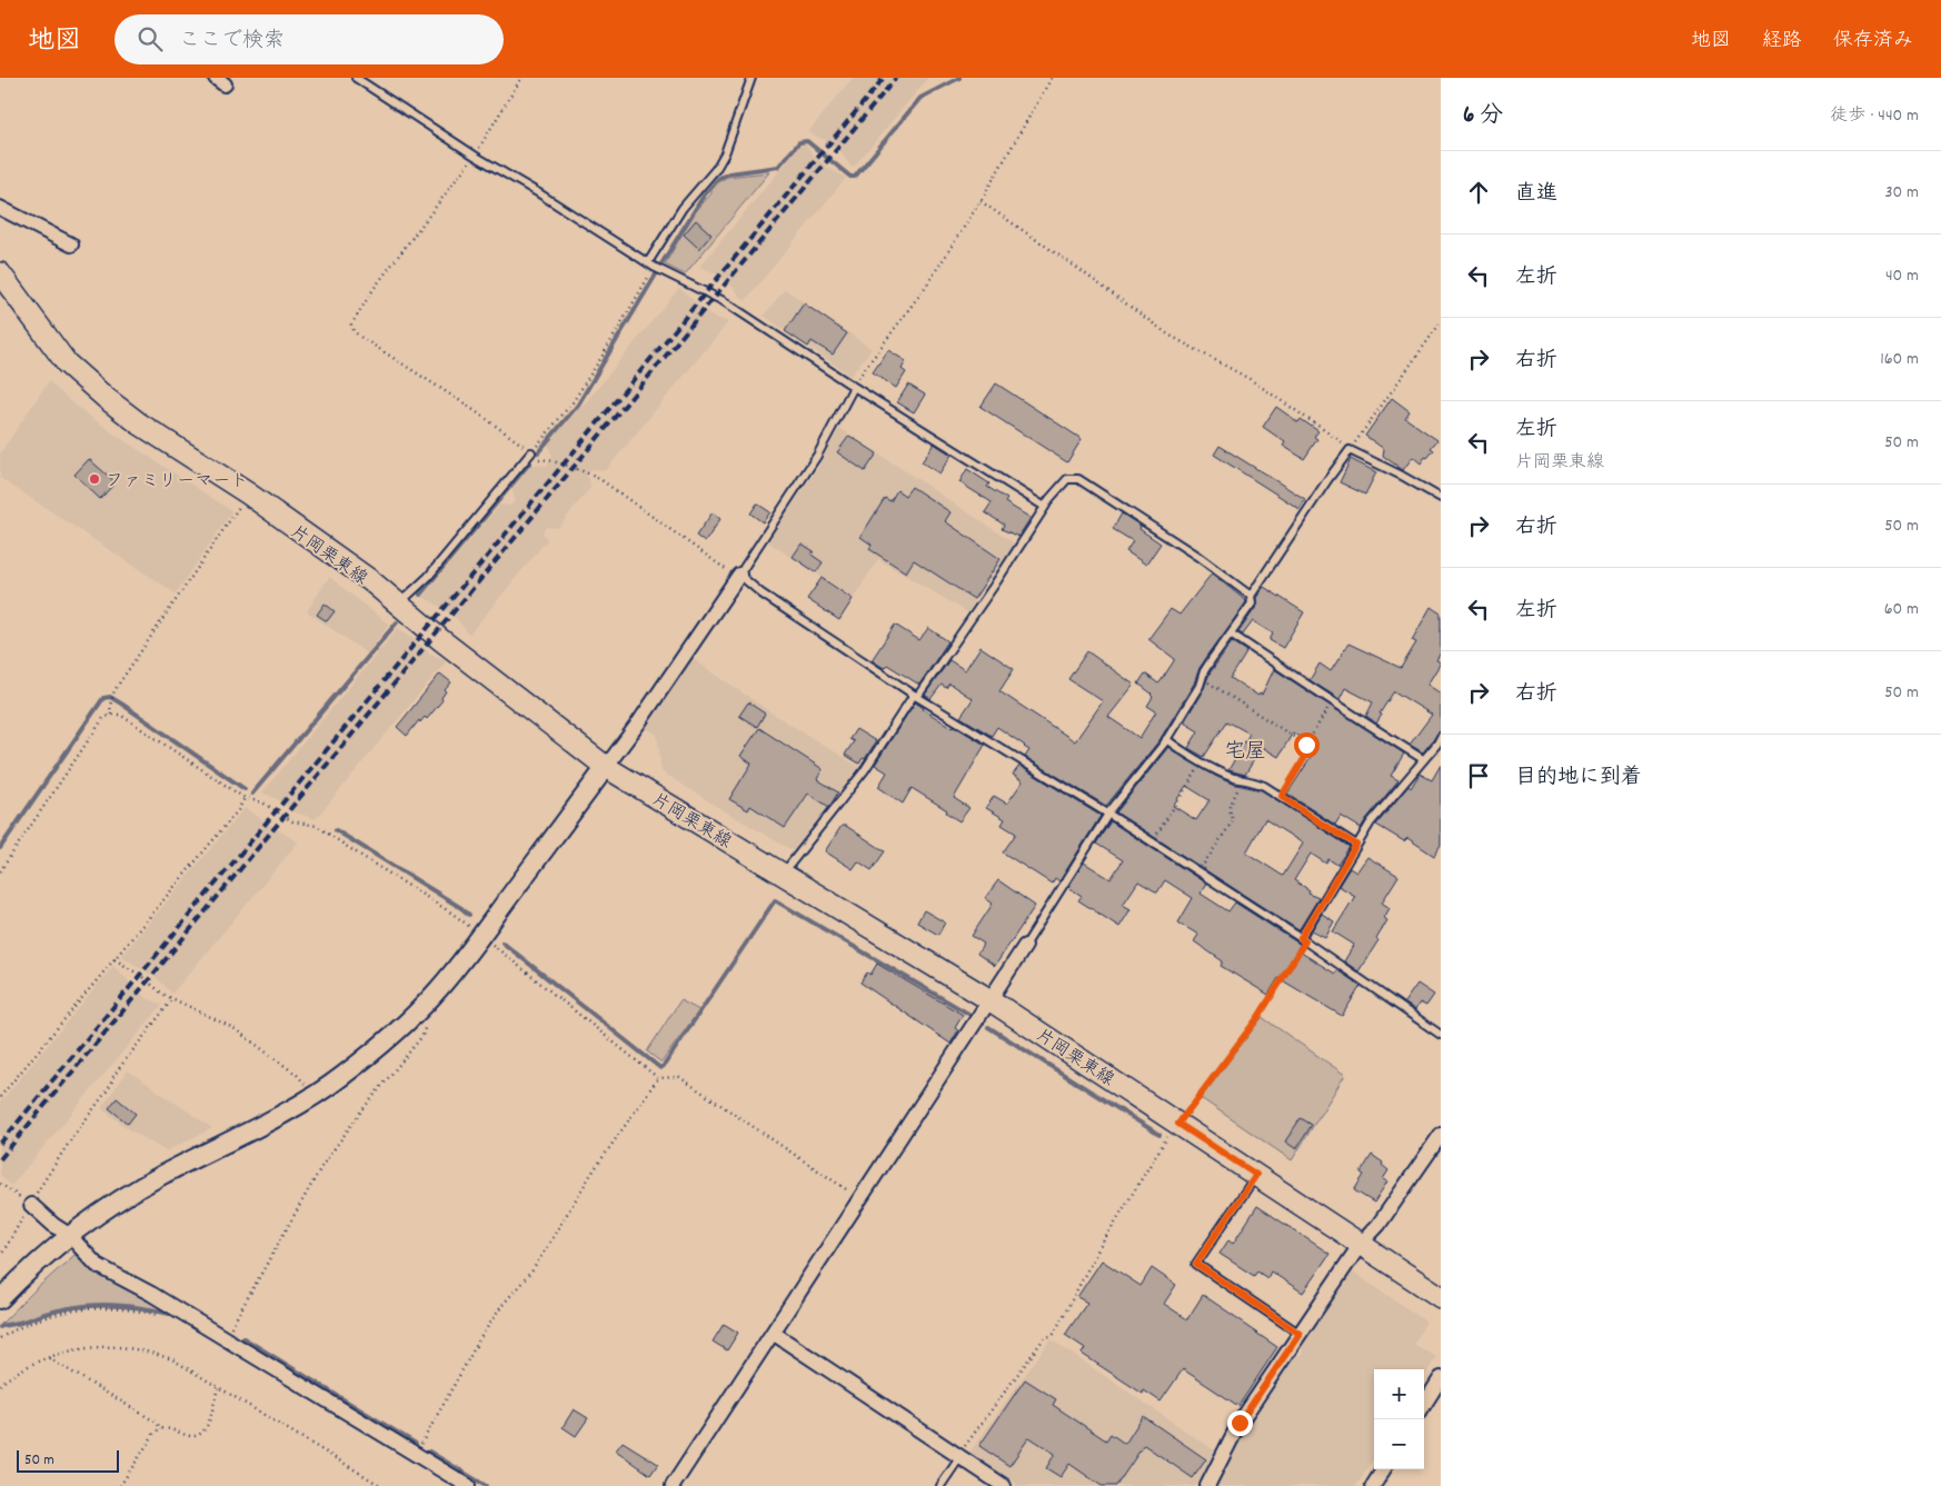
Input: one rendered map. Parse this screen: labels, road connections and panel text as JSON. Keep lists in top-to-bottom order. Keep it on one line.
{"streets":{"main road":["片岡栗東線"]},"districts":["宅屋"],"places":["ファミリーマート"],"scale_bar":"50 m","page":{"header":"地図","search":"ここで検索","nav":["地図","経路","保存済み"],"heading":["6 分","徒歩 · 440 m"],"list":[["直進","30 m"],["左折","40 m"],["右折","160 m"],["左折","片岡栗東線","50 m"],["右折","50 m"],["左折","60 m"],["右折","50 m"],"目的地に到着"],"map_buttons":["+","−"],"scale":"50 m"}}
